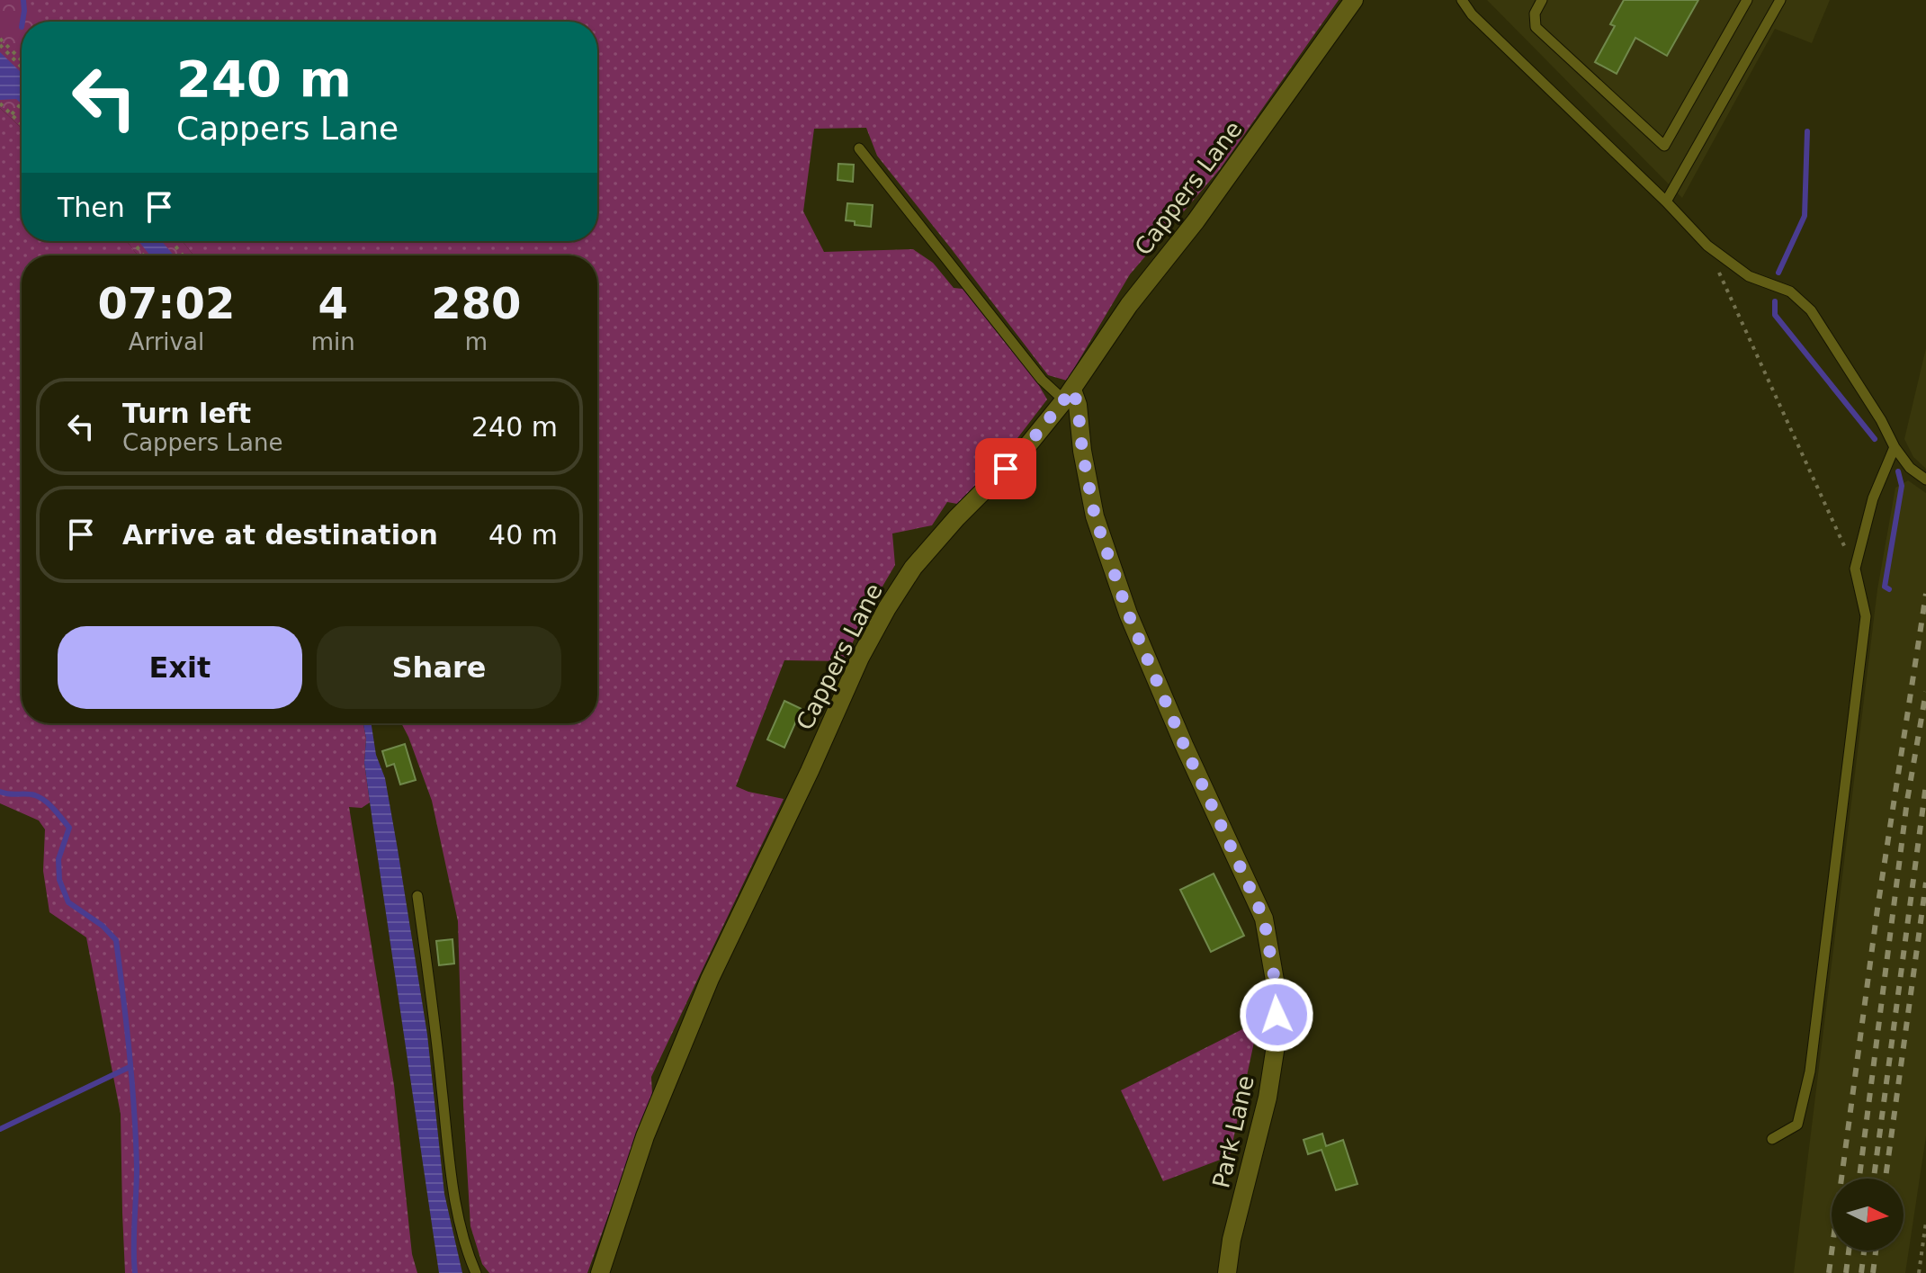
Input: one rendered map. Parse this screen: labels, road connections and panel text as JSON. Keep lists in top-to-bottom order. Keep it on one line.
{"streets":{"street":["Cappers Lane","Park Lane"]},"crossings":[["Cappers Lane","Park Lane"]],"north":"right","page":{"turn":["240 m","Cappers Lane"],"then":"Then","eta":["07:02","Arrival","4","min","280","m"],"list":[{"name":"Turn left","note":"Cappers Lane","value":"240 m"},{"name":"Arrive at destination","value":"40 m"}],"buttons":["Exit","Share"]}}
